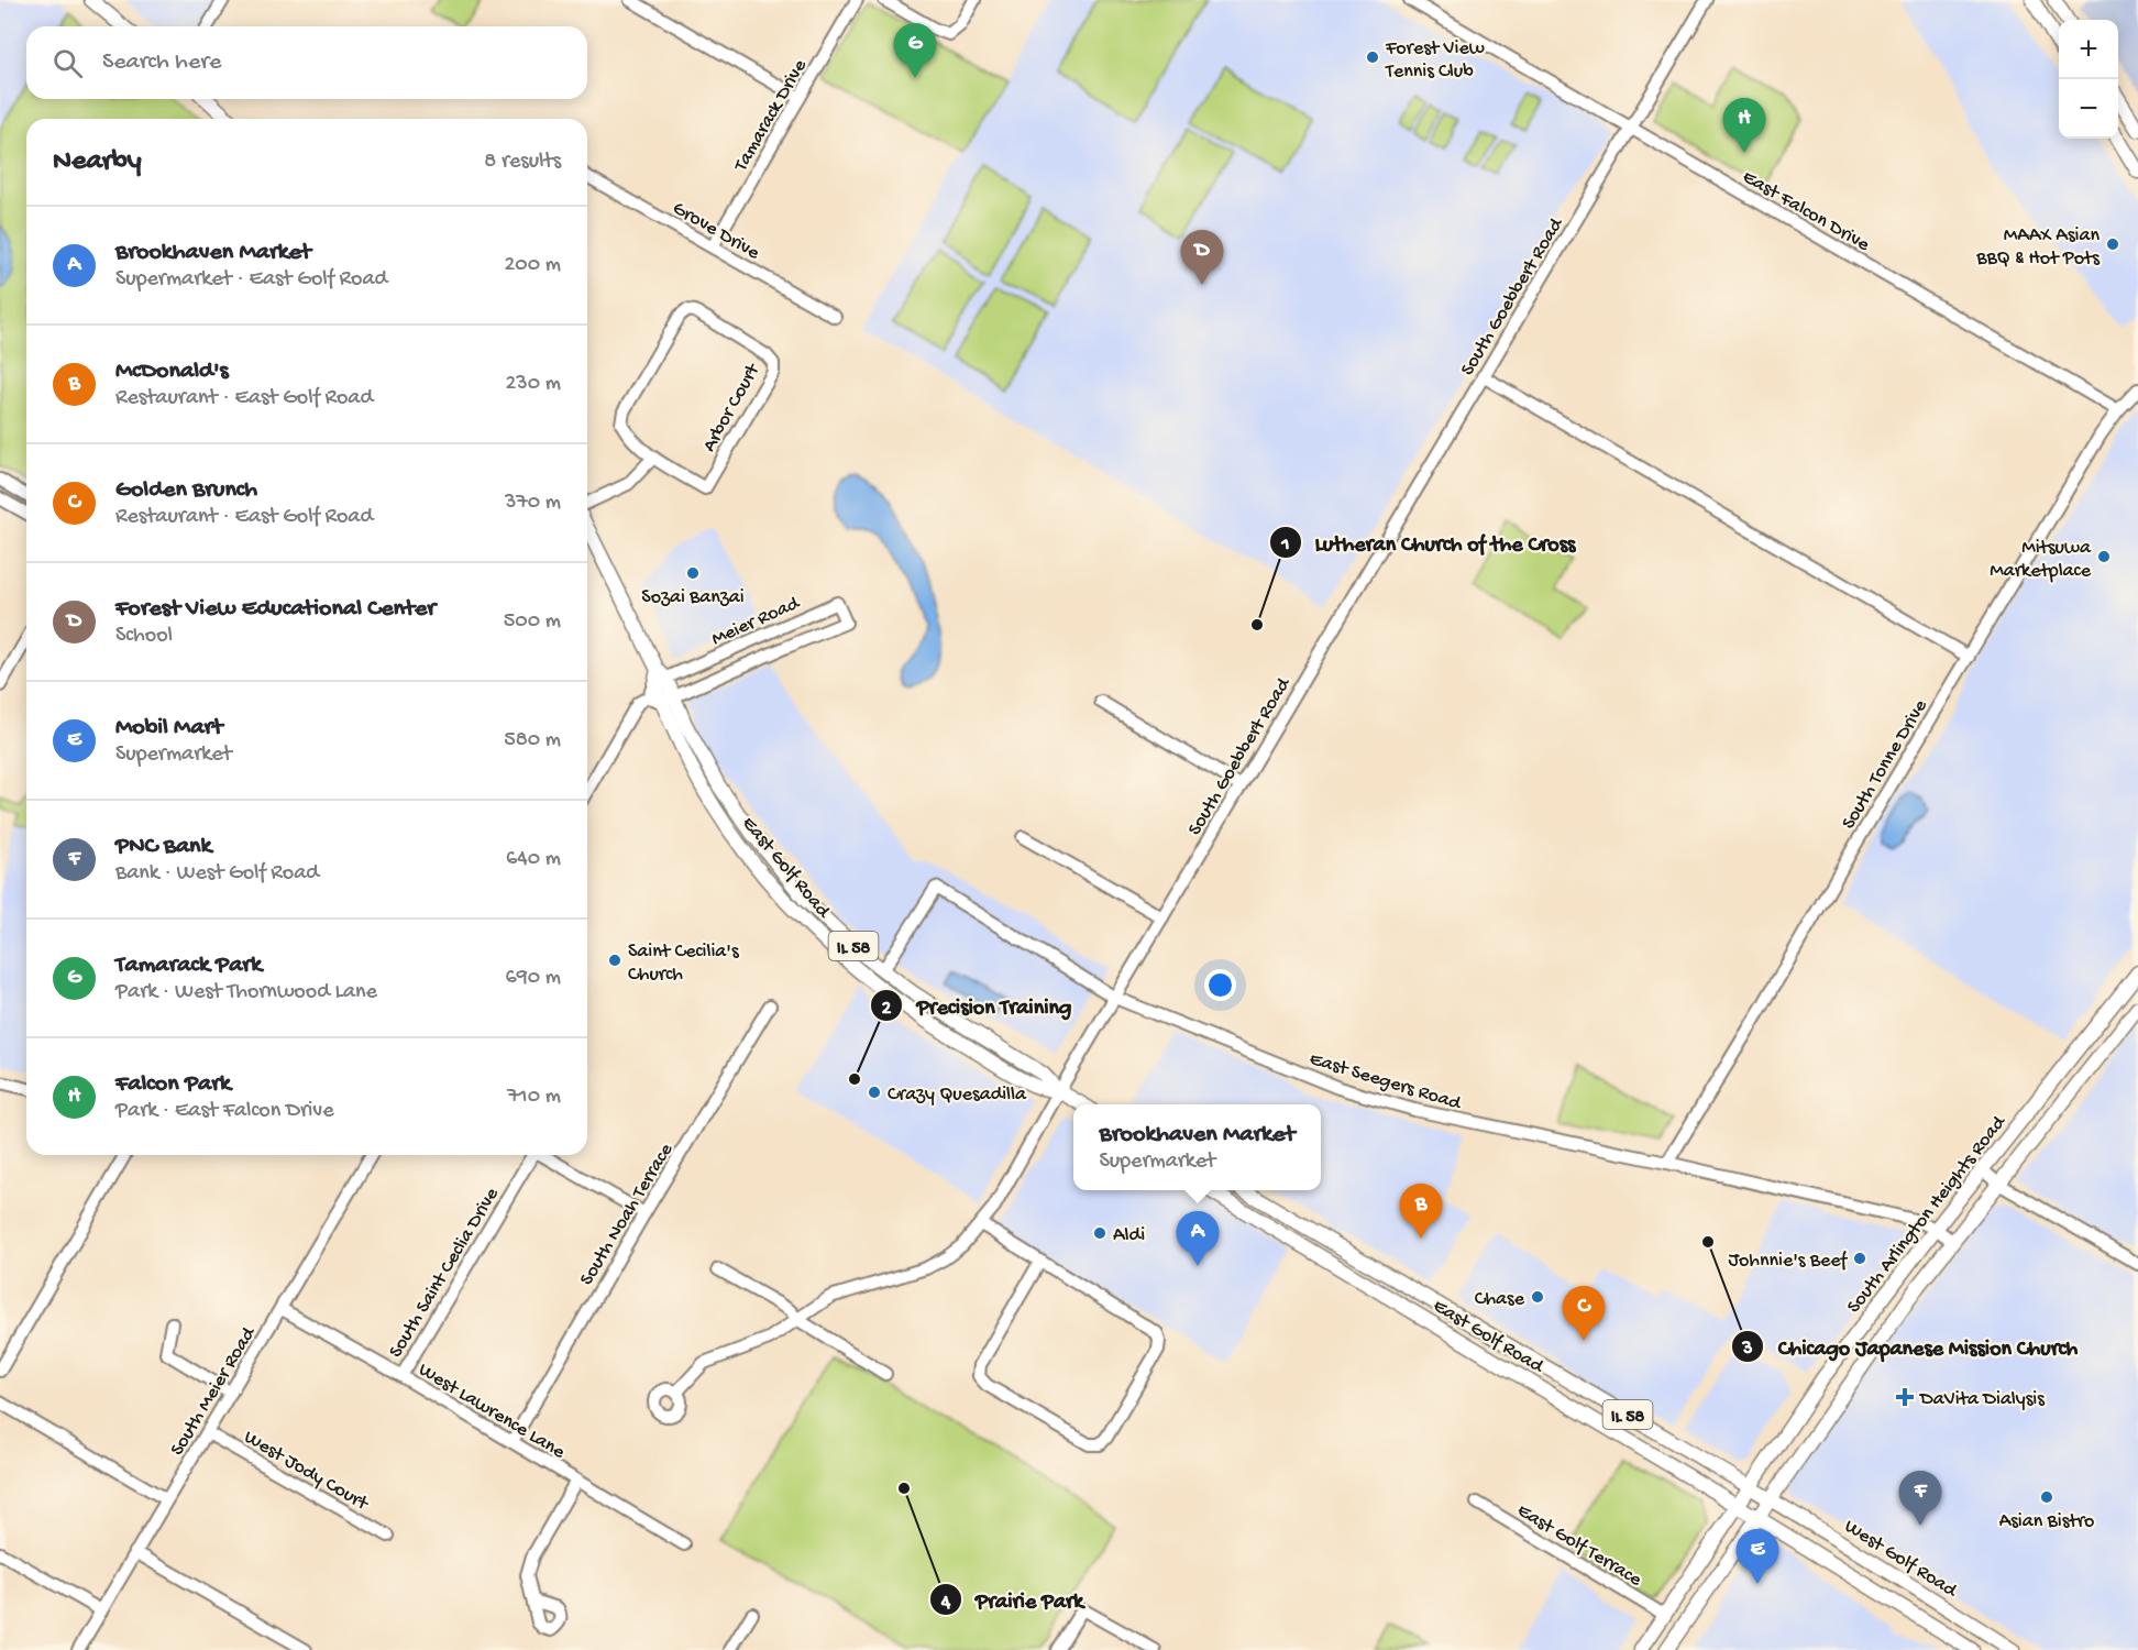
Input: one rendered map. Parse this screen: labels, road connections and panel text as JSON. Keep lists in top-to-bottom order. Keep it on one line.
{"streets":{"main road":["East Golf Road","IL 58","South Arlington Heights Road","West Golf Road"],"street":["Tamarack Drive","East Falcon Drive","Grove Drive","South Goebbert Road","Arbor Court","Meier Road","South Tonne Drive","East Seegers Road","South Noah Terrace","South Saint Ceclia Drive","South Meier Road","West Lawrence Lane","West Jody Court","East Golf Terrace"]},"crossings":[["Tamarack Drive","Grove Drive"],["East Falcon Drive","South Goebbert Road"],["East Falcon Drive","South Tonne Drive"],["South Goebbert Road","East Golf Road"],["South Goebbert Road","East Seegers Road"],["Meier Road","East Golf Road"],["South Tonne Drive","East Seegers Road"],["East Golf Road","IL 58"],["East Golf Road","East Seegers Road"],["East Golf Road","South Arlington Heights Road"],["East Golf Road","West Golf Road"],["IL 58","South Arlington Heights Road"],["East Seegers Road","South Arlington Heights Road"],["South Noah Terrace","West Lawrence Lane"],["South Arlington Heights Road","East Golf Terrace"],["South Arlington Heights Road","West Golf Road"],["South Saint Ceclia Drive","West Lawrence Lane"],["South Meier Road","West Lawrence Lane"],["South Meier Road","West Jody Court"]],"places":{"other":["Forest View Tennis Club","MAAX Asian BBQ & Hot Pots","Mitsuwa Marketplace","Sozai Banzai","Lutheran Church of the Cross","Saint Cecilia's Church","Precision Training","Crazy Quesadilla","Aldi","Chicago Japanese Mission Church","Johnnie's Beef","Chase","Prairie Park","Asian Bistro"],"health":["DaVita Dialysis"]},"page":{"map_buttons":["+","−"],"pins":["G","H","D","B","A","C","F","E"],"search":"Search here","heading":["Nearby","8 results"],"list":[{"mark":"A","name":"Brookhaven Market","note":"Supermarket · East Golf Road","value":"200 m"},{"mark":"B","name":"McDonald's","note":"Restaurant · East Golf Road","value":"230 m"},{"mark":"C","name":"Golden Brunch","note":"Restaurant · East Golf Road","value":"370 m"},{"mark":"D","name":"Forest View Educational Center","note":"School","value":"500 m"},{"mark":"E","name":"Mobil Mart","note":"Supermarket","value":"580 m"},{"mark":"F","name":"PNC Bank","note":"Bank · West Golf Road","value":"640 m"},{"mark":"G","name":"Tamarack Park","note":"Park · West Thornwood Lane","value":"690 m"},{"mark":"H","name":"Falcon Park","note":"Park · East Falcon Drive","value":"710 m"}],"popup":["Brookhaven Market","Supermarket"]}}
